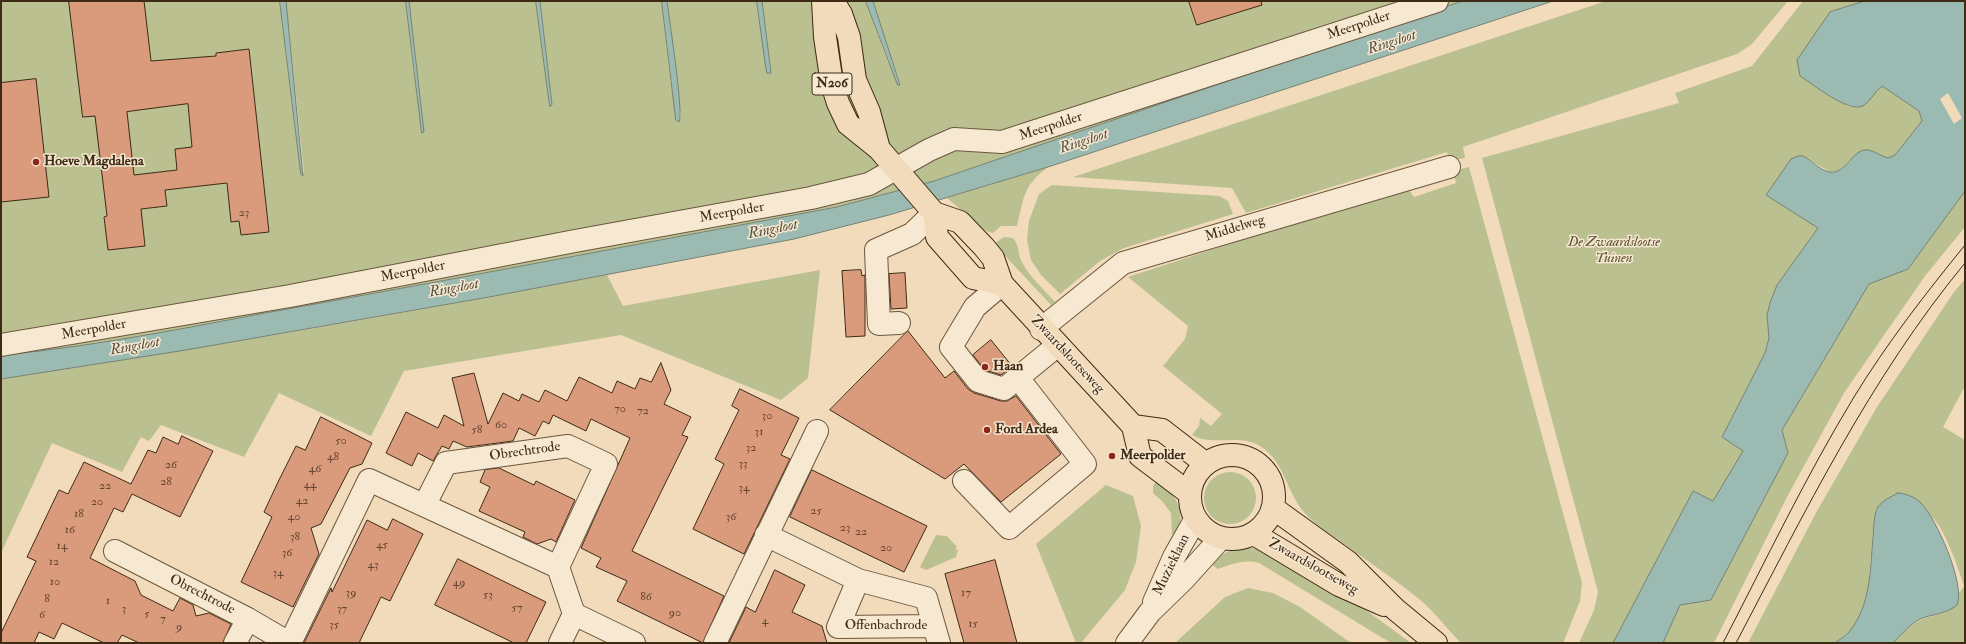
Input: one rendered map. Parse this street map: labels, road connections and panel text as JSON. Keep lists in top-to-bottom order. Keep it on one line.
{"streets":{"main road":["N206","Zwaardslootseweg"],"street":["Meerpolder","Middelweg","Obrechtrode","Muzieklaan","Offenbachrode"]},"crossings":[["Meerpolder","N206"],["N206","Zwaardslootseweg"],["Middelweg","Zwaardslootseweg"],["Zwaardslootseweg","Muzieklaan"]],"water":["Ringsloot"],"parks":["De Zwaardslootse Tuinen"],"places":["Hoeve Magdalena","Haan","Ford Ardea","Meerpolder"],"house_numbers":["23","70","72","30","60","58","31","50","32","48","33","26","46","28","44","22","34","42","20","25","18","40","36","23","16","22","38","45","14","20","36","12","43","34","10","49","39","17","53","86","8","1","57","3","37","90","5","6","7","4","15","35","9"]}
